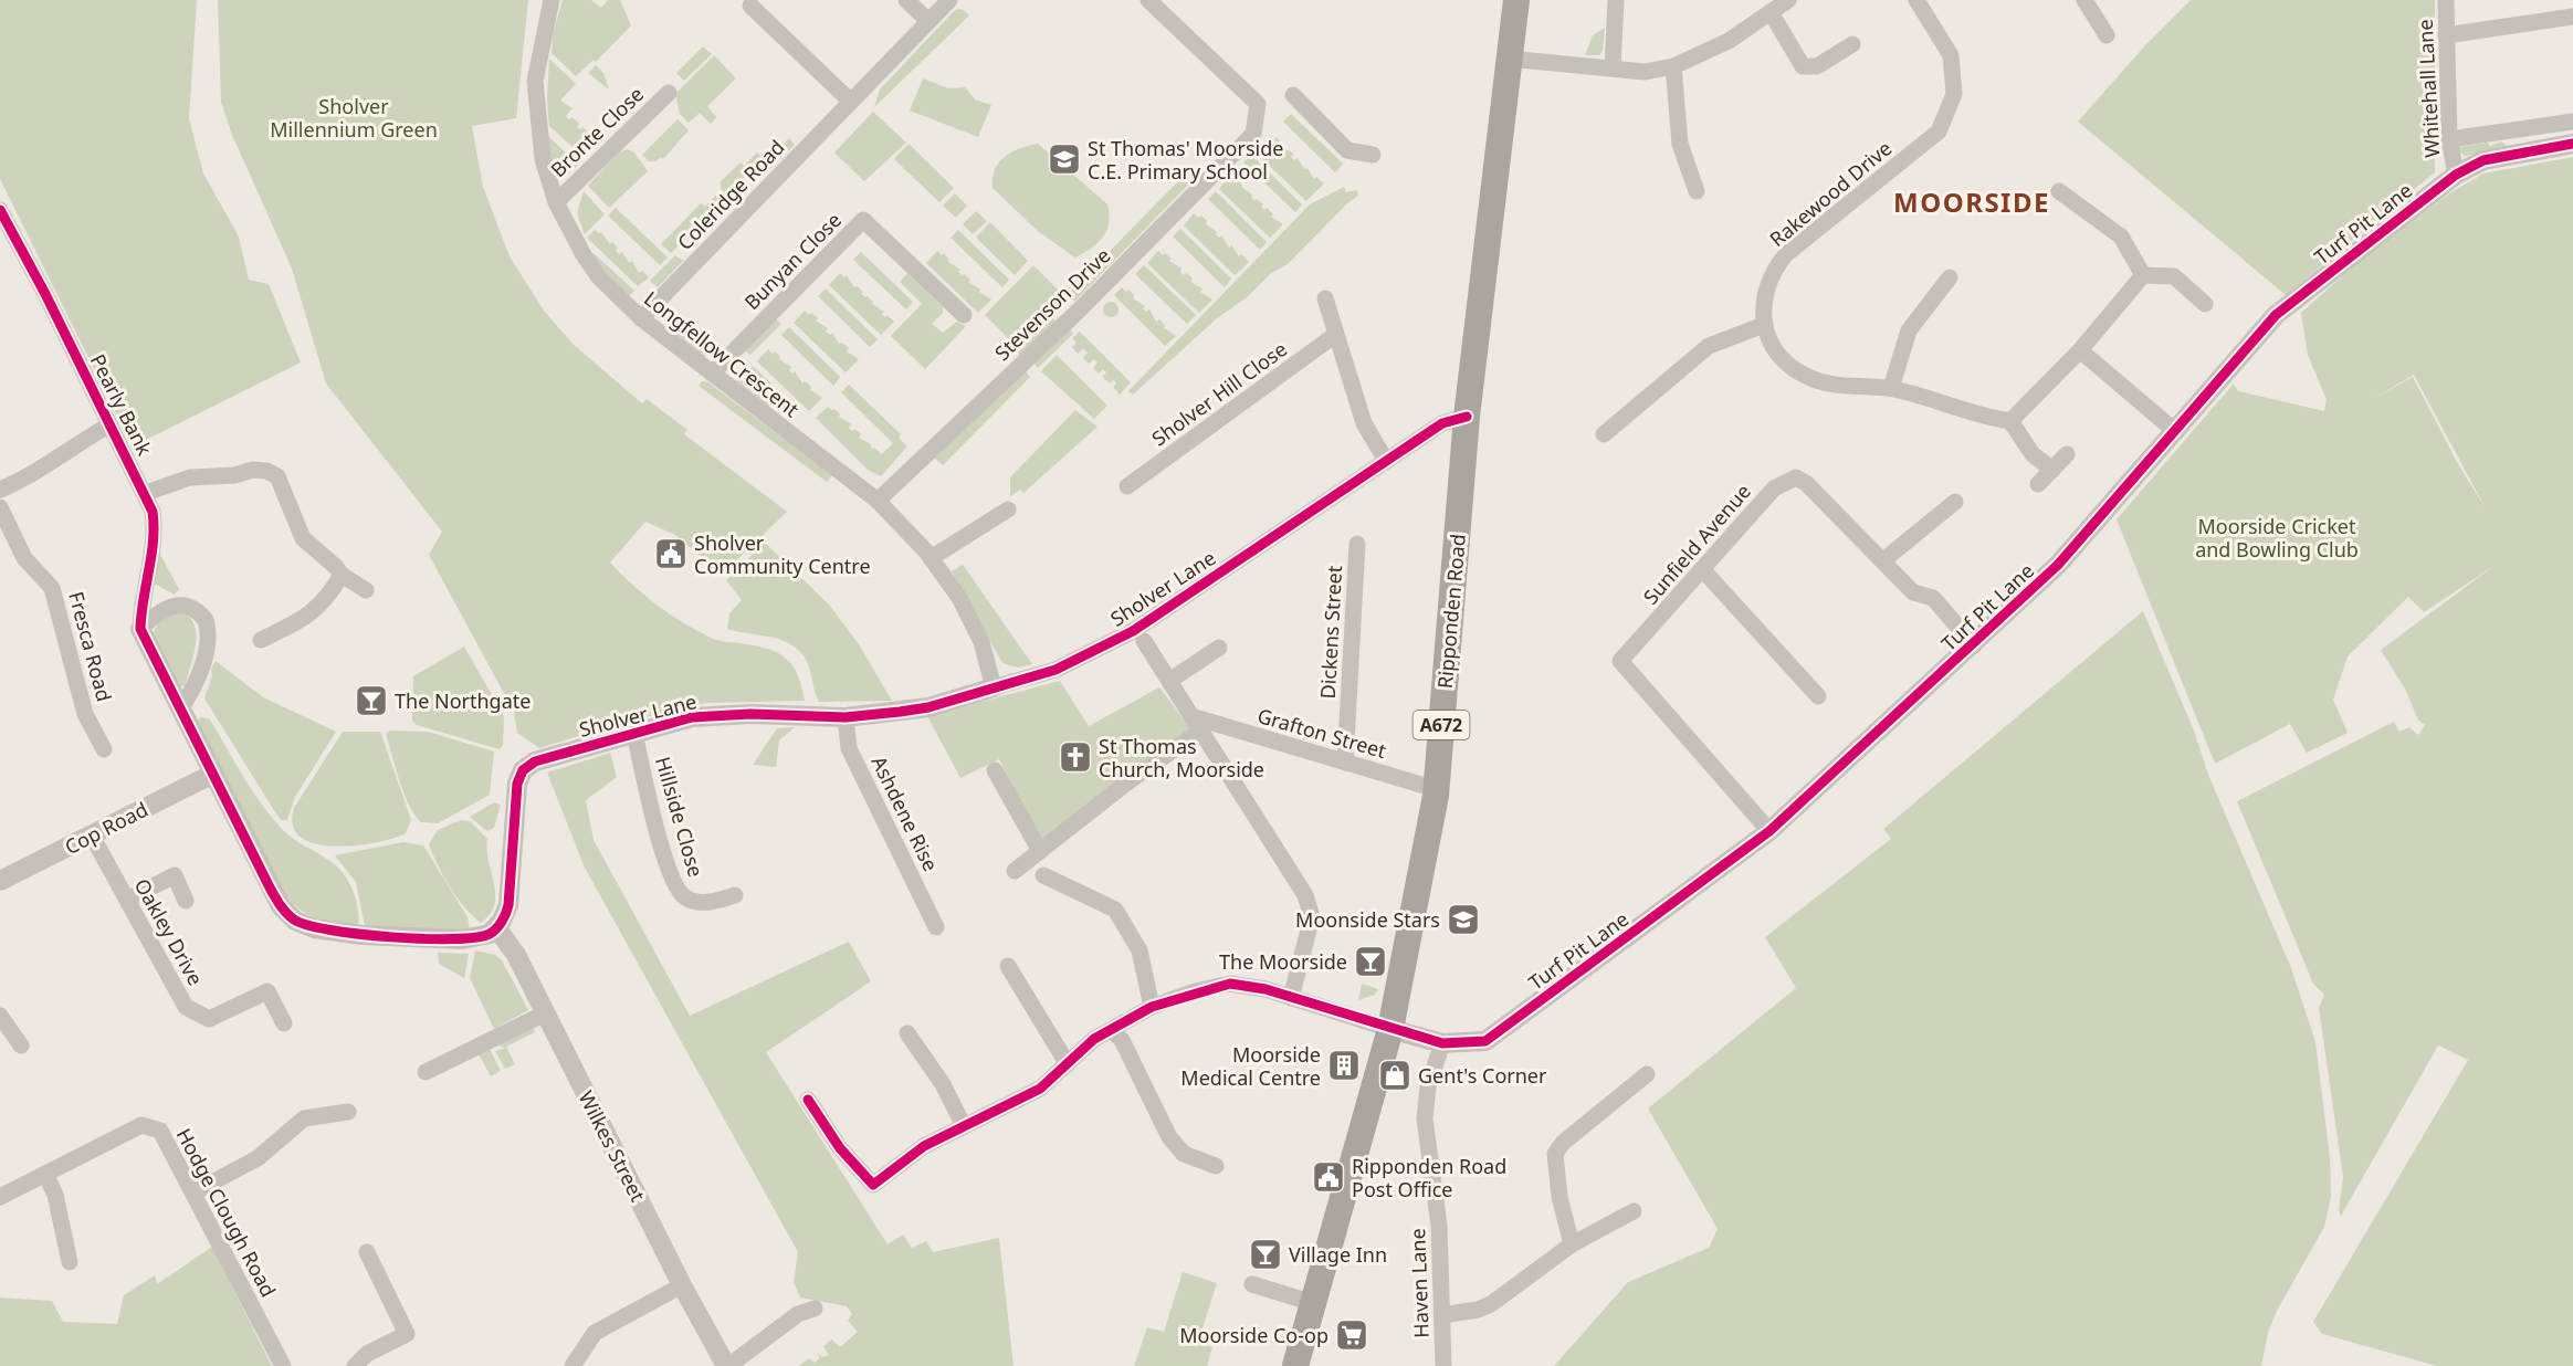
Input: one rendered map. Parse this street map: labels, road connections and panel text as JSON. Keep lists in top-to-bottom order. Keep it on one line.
{"streets":{"main road":["Ripponden Road","A672"],"street":["Whitehall Lane","Bronte Close","Rakewood Drive","Coleridge Road","Turf Pit Lane","Bunyan Close","Stevenson Drive","Longfellow Crescent","Sholver Hill Close","Pearly Bank","Sunfield Avenue","Sholver Lane","Dickens Street","Fresca Road","Grafton Street","Ashdene Rise","Hillside Close","Cop Road","Oakley Drive","Wilkes Street","Hodge Clough Road","Haven Lane"]},"crossings":[["Whitehall Lane","Turf Pit Lane"],["Bronte Close","Longfellow Crescent"],["Coleridge Road","Longfellow Crescent"],["Turf Pit Lane","Sunfield Avenue"],["Turf Pit Lane","Ripponden Road"],["Turf Pit Lane","Haven Lane"],["Bunyan Close","Longfellow Crescent"],["Stevenson Drive","Longfellow Crescent"],["Longfellow Crescent","Sholver Lane"],["Sholver Lane","Ripponden Road"],["Sholver Lane","Ashdene Rise"],["Sholver Lane","Hillside Close"],["Sholver Lane","Wilkes Street"],["Ripponden Road","Grafton Street"],["Dickens Street","Grafton Street"],["Cop Road","Oakley Drive"]],"districts":["MOORSIDE"],"parks":["Sholver Millennium Green","Moorside Cricket and Bowling Club"],"places":{"school or university":["St Thomas' Moorside C.E. Primary School","Moonside Stars"],"public building":["Sholver Community Centre","Ripponden Road Post Office"],"bar":["The Northgate","The Moorside","Village Inn"],"church":["St Thomas Church, Moorside"],"building":["Moorside Medical Centre"],"shop":["Gent's Corner"],"supermarket":["Moorside Co-op"]}}
